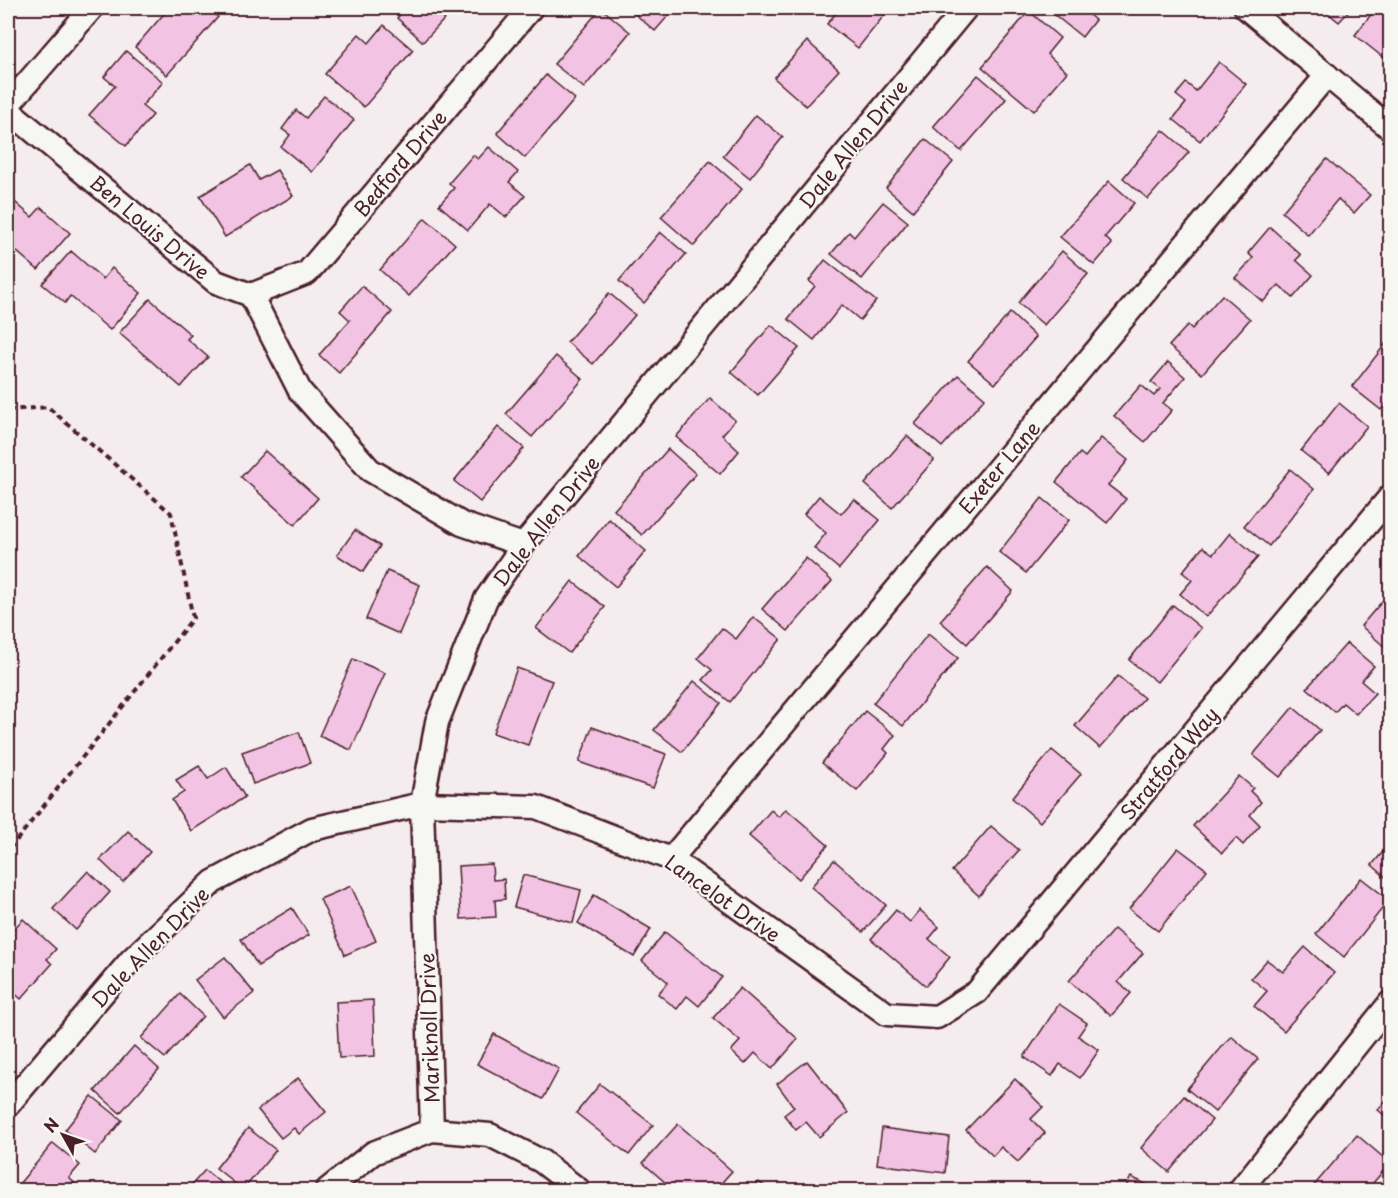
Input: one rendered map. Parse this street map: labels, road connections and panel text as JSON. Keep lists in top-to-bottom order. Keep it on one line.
{"streets":{"street":["Dale Allen Drive","Bedford Drive","Ben Louis Drive","Exeter Lane","Stratford Way","Lancelot Drive","Mariknoll Drive"]},"crossings":[["Dale Allen Drive","Lancelot Drive"],["Dale Allen Drive","Mariknoll Drive"],["Bedford Drive","Ben Louis Drive"],["Exeter Lane","Lancelot Drive"],["Stratford Way","Lancelot Drive"],["Lancelot Drive","Mariknoll Drive"]],"north":"top left"}
